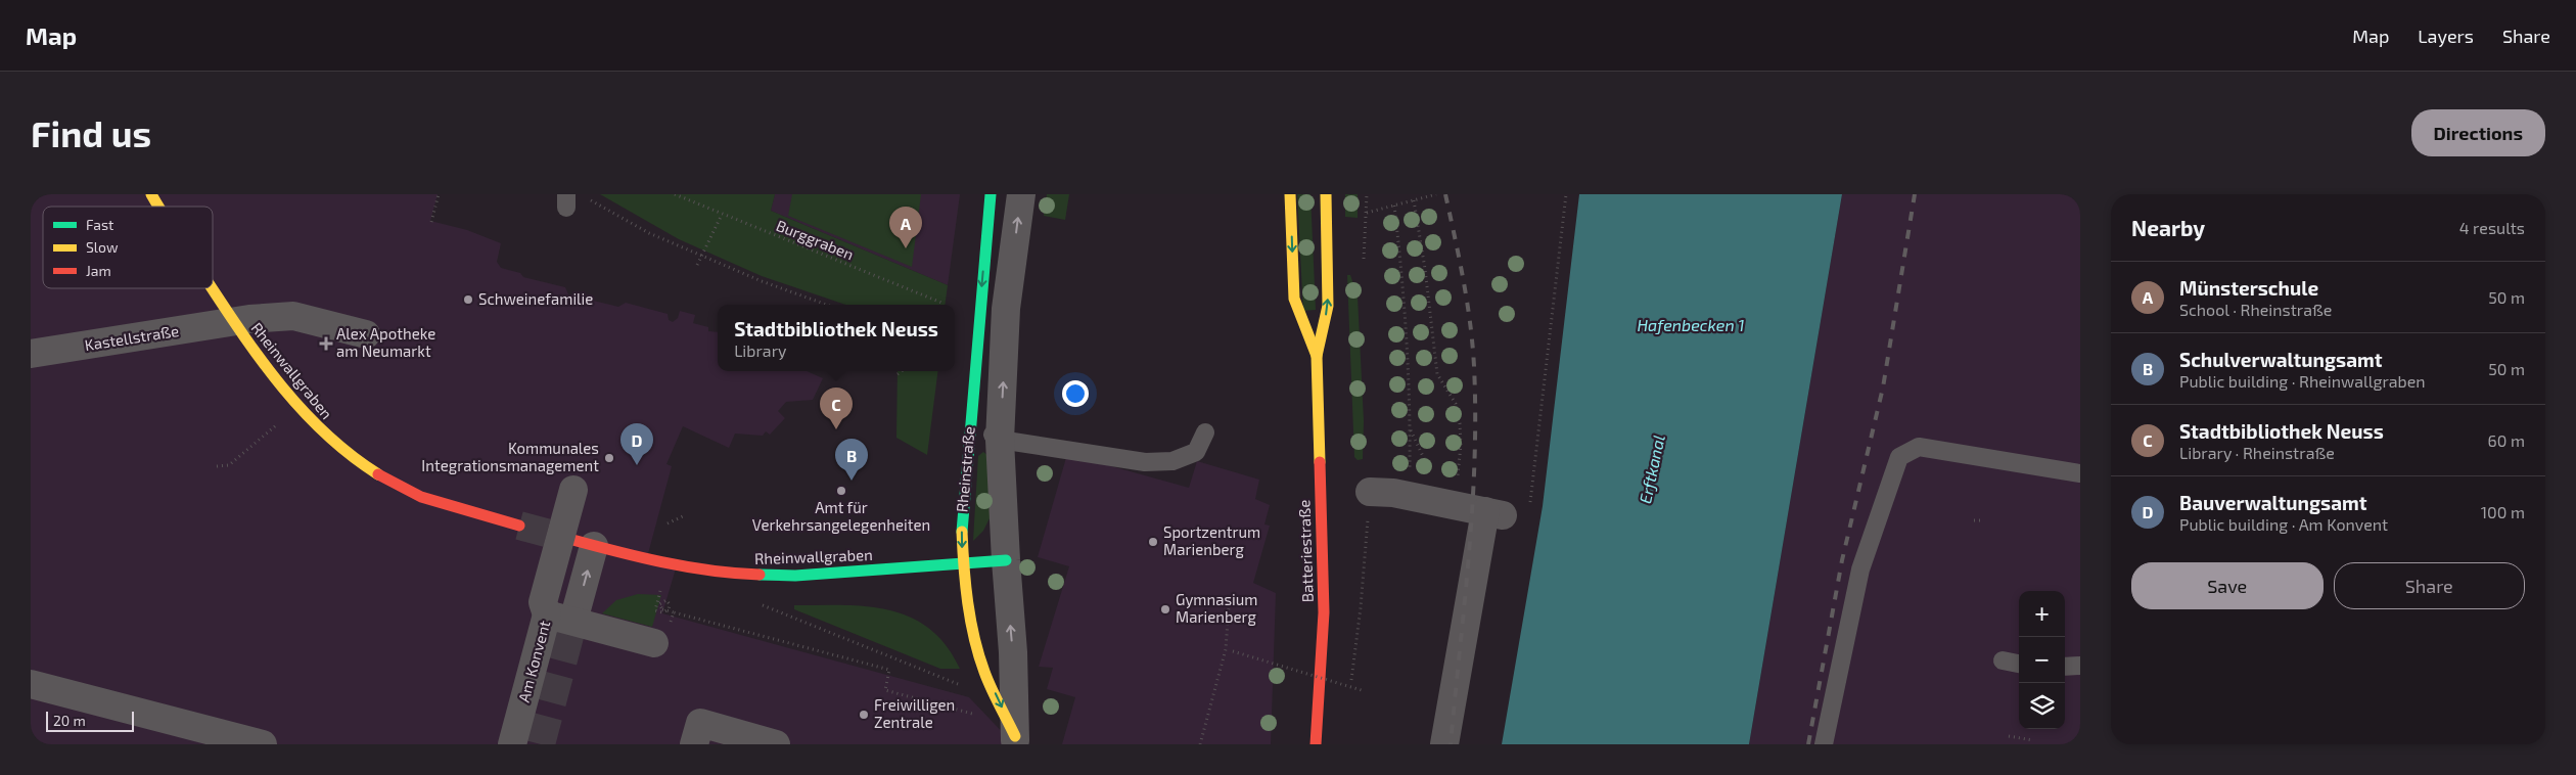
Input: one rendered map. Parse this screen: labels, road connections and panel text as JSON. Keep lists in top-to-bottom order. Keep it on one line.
{"streets":{"street":["Kastellstraße","Rheinwallgraben","Rheinstraße","Batteriestraße","Am Konvent"],"path":["Burggraben"]},"crossings":[["Kastellstraße","Rheinwallgraben"],["Rheinwallgraben","Rheinstraße"]],"water":["Hafenbecken 1","Erftkanal"],"places":{"other":["Schweinefamilie","Kommunales Integrationsmanagement","Amt für Verkehrsangelegenheiten","Sportzentrum Marienberg","Gymnasium Marienberg","Freiwilligen Zentrale"],"health":["Alex Apotheke am Neumarkt"]},"legend":["Fast","Slow","Jam"],"scale_bar":"20 m","page":{"header":"Map","nav":["Map","Layers","Share"],"buttons":["Directions",["Save","Share"]],"title":"Find us","heading":["Nearby","4 results"],"pins":["A","C","D","B"],"list":[{"mark":"A","name":"Münsterschule","note":"School · Rheinstraße","value":"50 m"},{"mark":"B","name":"Schulverwaltungsamt","note":"Public building · Rheinwallgraben","value":"50 m"},{"mark":"C","name":"Stadtbibliothek Neuss","note":"Library · Rheinstraße","value":"60 m"},{"mark":"D","name":"Bauverwaltungsamt","note":"Public building · Am Konvent","value":"100 m"}],"popup":["Stadtbibliothek Neuss","Library"],"map_buttons":["+","−"],"scale":"20 m"}}
